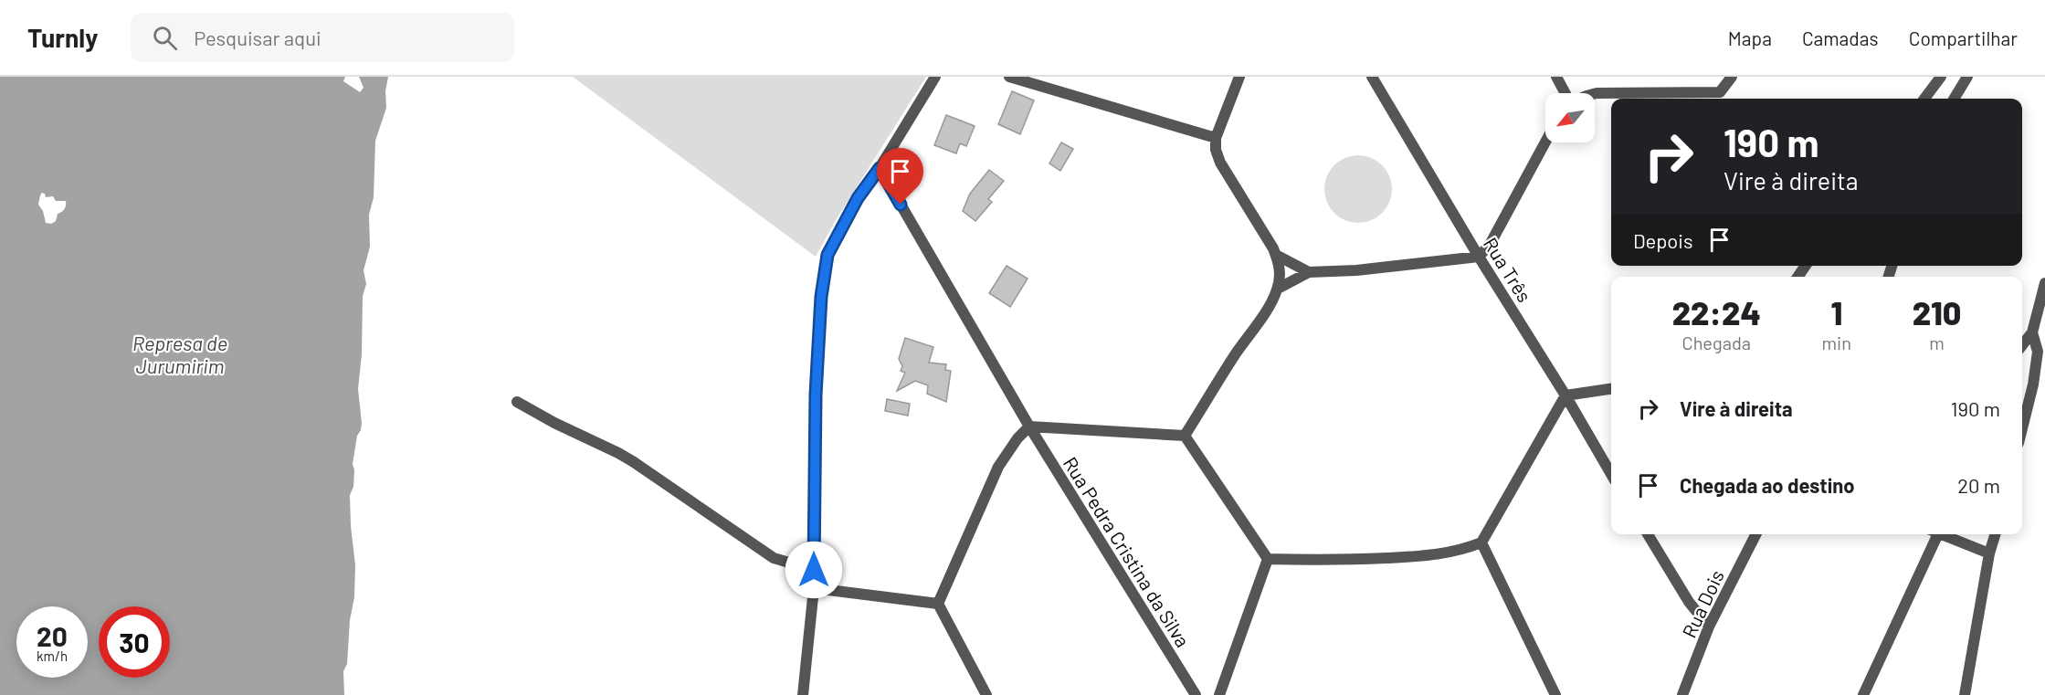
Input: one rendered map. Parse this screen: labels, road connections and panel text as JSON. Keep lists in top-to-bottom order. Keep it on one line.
{"streets":{"street":["Rua Três","Rua Pedra Cristina da Silva","Rua Dois"]},"water":["Represa de Jurumirim"],"north":"bottom left","page":{"header":"Turnly","search":"Pesquisar aqui","nav":["Mapa","Camadas","Compartilhar"],"turn":["190 m","Vire à direita"],"then":"Depois","eta":["22:24","Chegada","1","min","210","m"],"list":[{"name":"Vire à direita","value":"190 m"},{"name":"Chegada ao destino","value":"20 m"}],"speed":"20 km/h","limit":"30"}}
